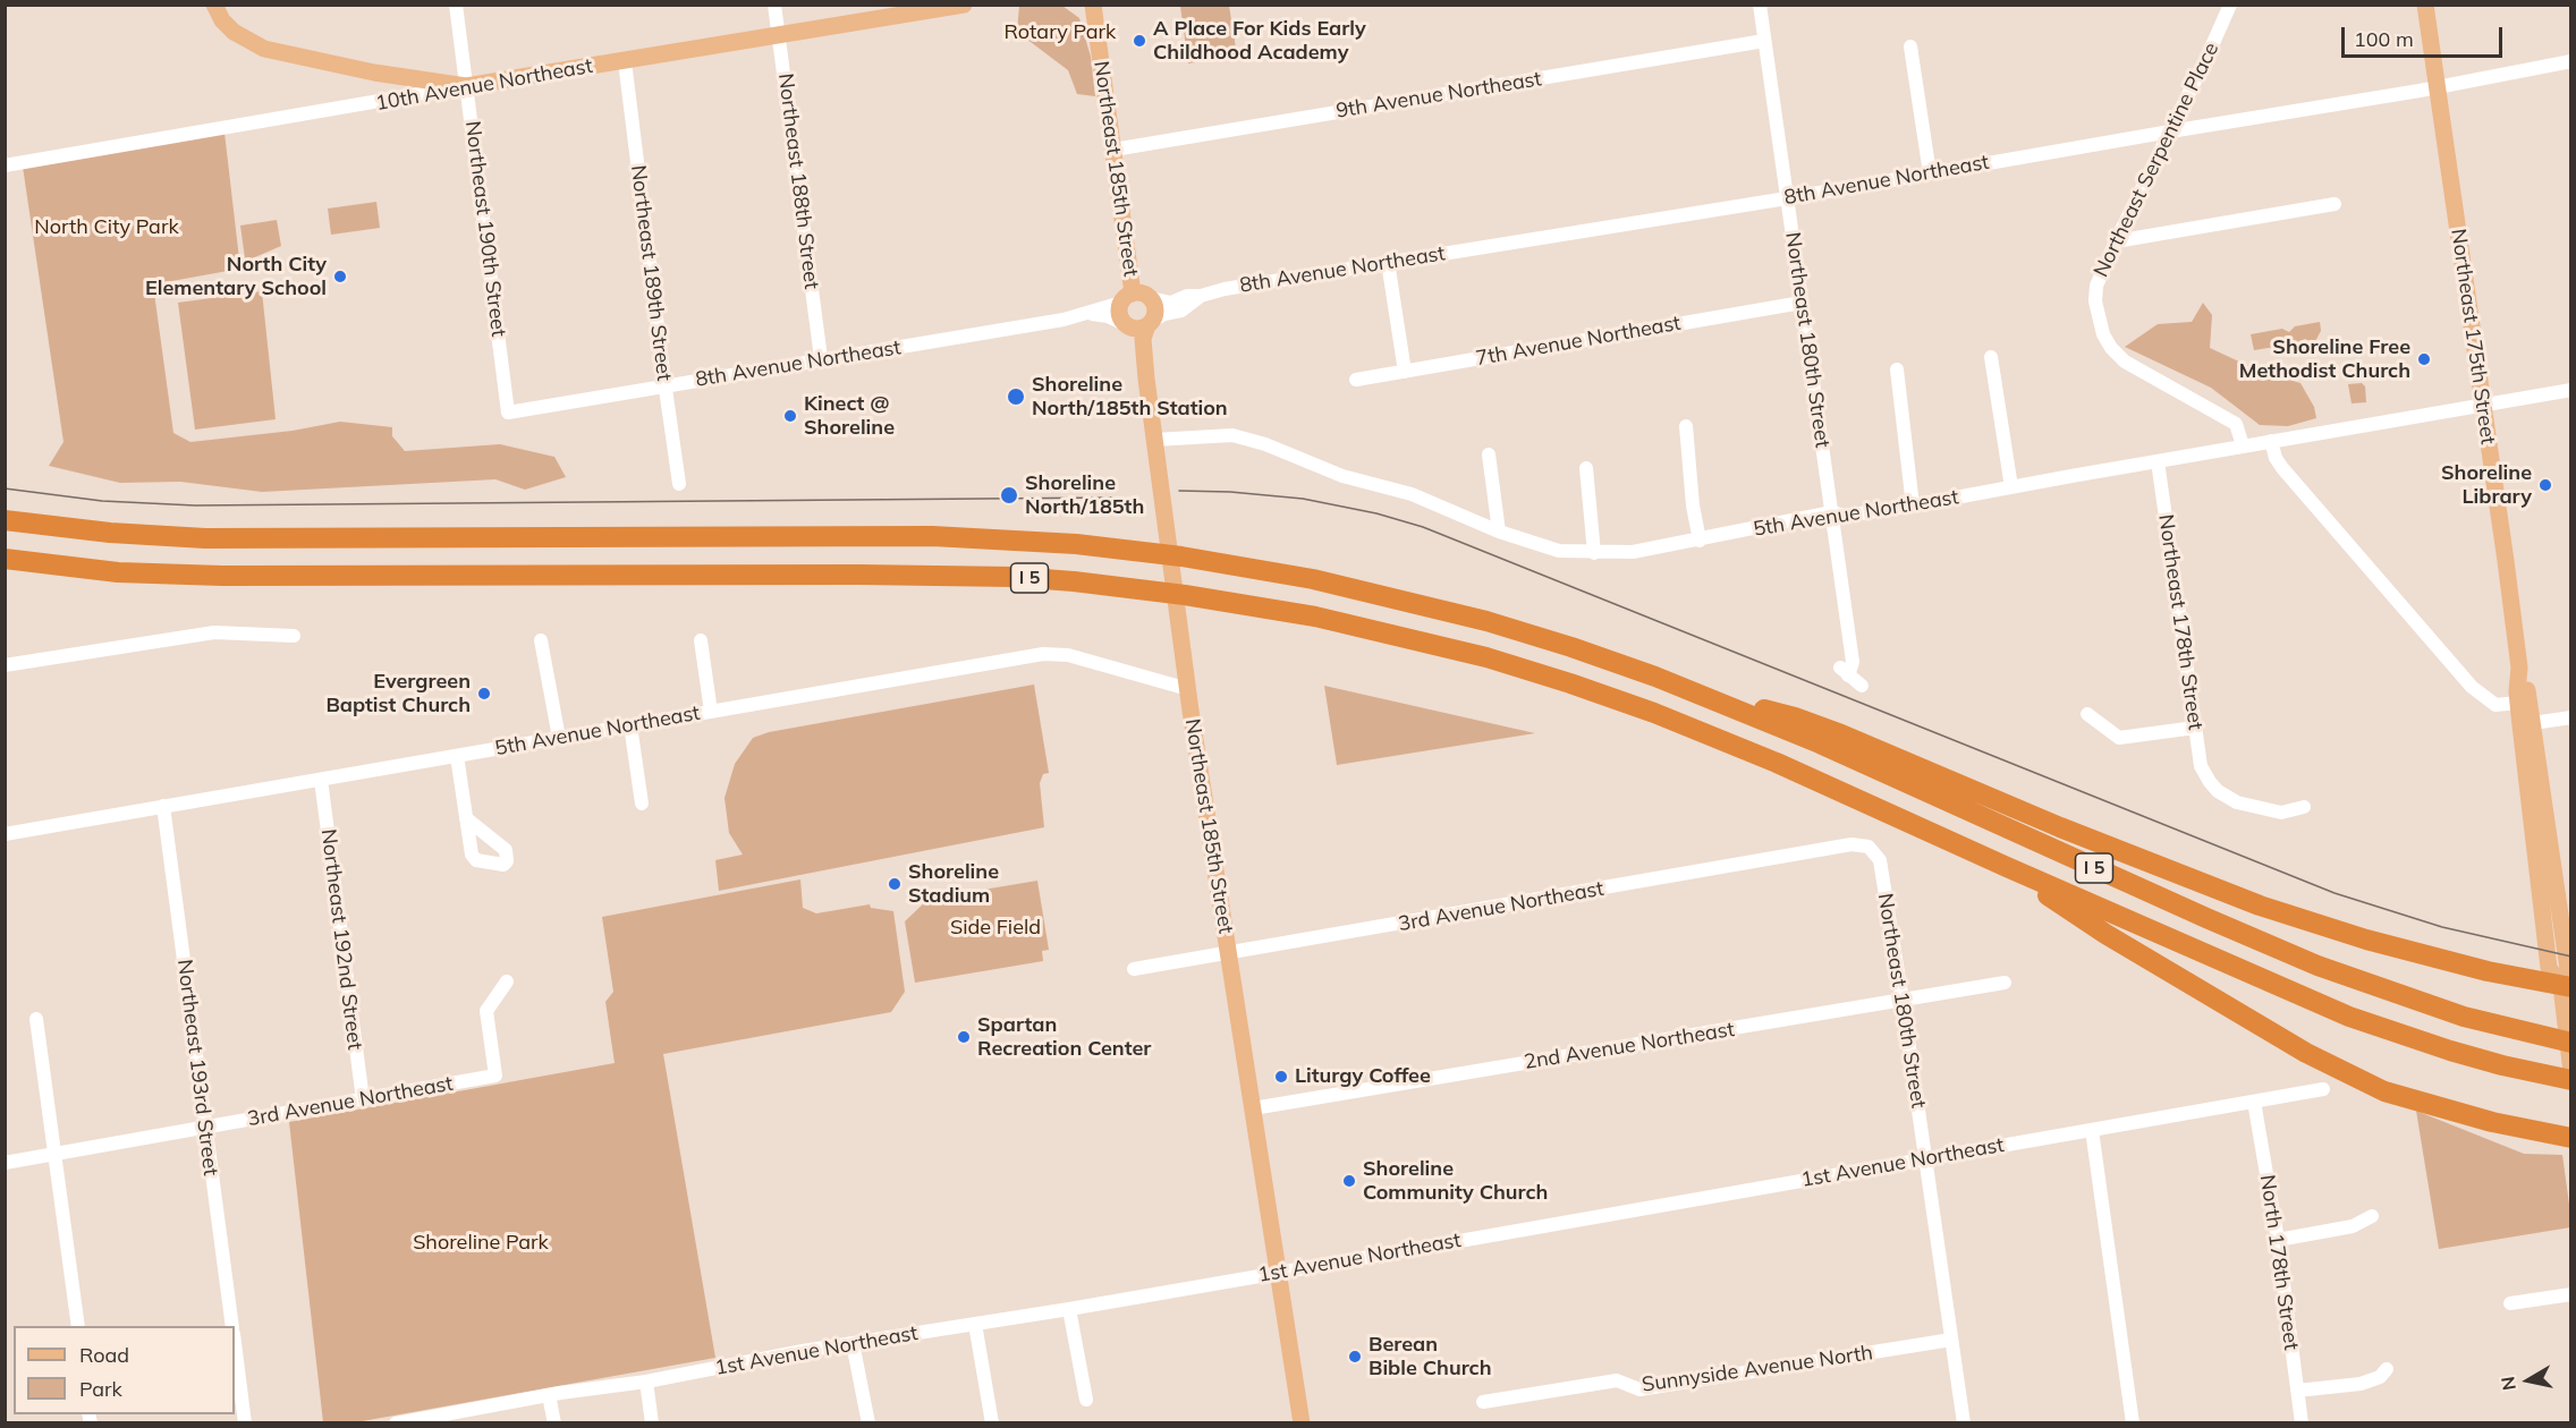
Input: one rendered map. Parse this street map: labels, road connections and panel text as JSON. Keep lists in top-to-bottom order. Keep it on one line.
{"streets":{"highway":["I 5"],"main road":["10th Avenue Northeast","Northeast 185th Street","Northeast 175th Street"],"street":["9th Avenue Northeast","Northeast Serpentine Place","8th Avenue Northeast","Northeast 188th Street","Northeast 190th Street","Northeast 189th Street","Northeast 180th Street","7th Avenue Northeast","5th Avenue Northeast","Northeast 178th Street","3rd Avenue Northeast","Northeast 192nd Street","2nd Avenue Northeast","Northeast 193rd Street","1st Avenue Northeast","North 178th Street","Sunnyside Avenue North"]},"crossings":[["10th Avenue Northeast","Northeast 188th Street"],["10th Avenue Northeast","Northeast 190th Street"],["10th Avenue Northeast","Northeast 189th Street"],["9th Avenue Northeast","Northeast 185th Street"],["9th Avenue Northeast","Northeast 180th Street"],["Northeast Serpentine Place","8th Avenue Northeast"],["Northeast Serpentine Place","5th Avenue Northeast"],["Northeast 185th Street","8th Avenue Northeast"],["Northeast 185th Street","5th Avenue Northeast"],["Northeast 185th Street","3rd Avenue Northeast"],["Northeast 185th Street","2nd Avenue Northeast"],["Northeast 185th Street","1st Avenue Northeast"],["8th Avenue Northeast","Northeast 188th Street"],["8th Avenue Northeast","Northeast 190th Street"],["8th Avenue Northeast","Northeast 189th Street"],["8th Avenue Northeast","Northeast 175th Street"],["8th Avenue Northeast","Northeast 180th Street"],["Northeast 175th Street","5th Avenue Northeast"],["Northeast 175th Street","I 5"],["Northeast 180th Street","7th Avenue Northeast"],["Northeast 180th Street","5th Avenue Northeast"],["Northeast 180th Street","3rd Avenue Northeast"],["Northeast 180th Street","2nd Avenue Northeast"],["Northeast 180th Street","1st Avenue Northeast"],["Northeast 180th Street","Sunnyside Avenue North"],["5th Avenue Northeast","Northeast 178th Street"],["5th Avenue Northeast","Northeast 192nd Street"],["5th Avenue Northeast","Northeast 193rd Street"],["3rd Avenue Northeast","Northeast 192nd Street"],["3rd Avenue Northeast","Northeast 193rd Street"],["1st Avenue Northeast","North 178th Street"]],"parks":["Rotary Park","North City Park","Side Field","Shoreline Park"],"places":["A Place For Kids Early Childhood Academy","North City Elementary School","Shoreline Free Methodist Church","Shoreline North/185th Station","Kinect @ Shoreline","Shoreline Library","Shoreline North/185th","Evergreen Baptist Church","Shoreline Stadium","Spartan Recreation Center","Liturgy Coffee","Shoreline Community Church","Berean Bible Church"],"legend":["Road","Park"],"scale_bar":"100 m","north":"left"}
